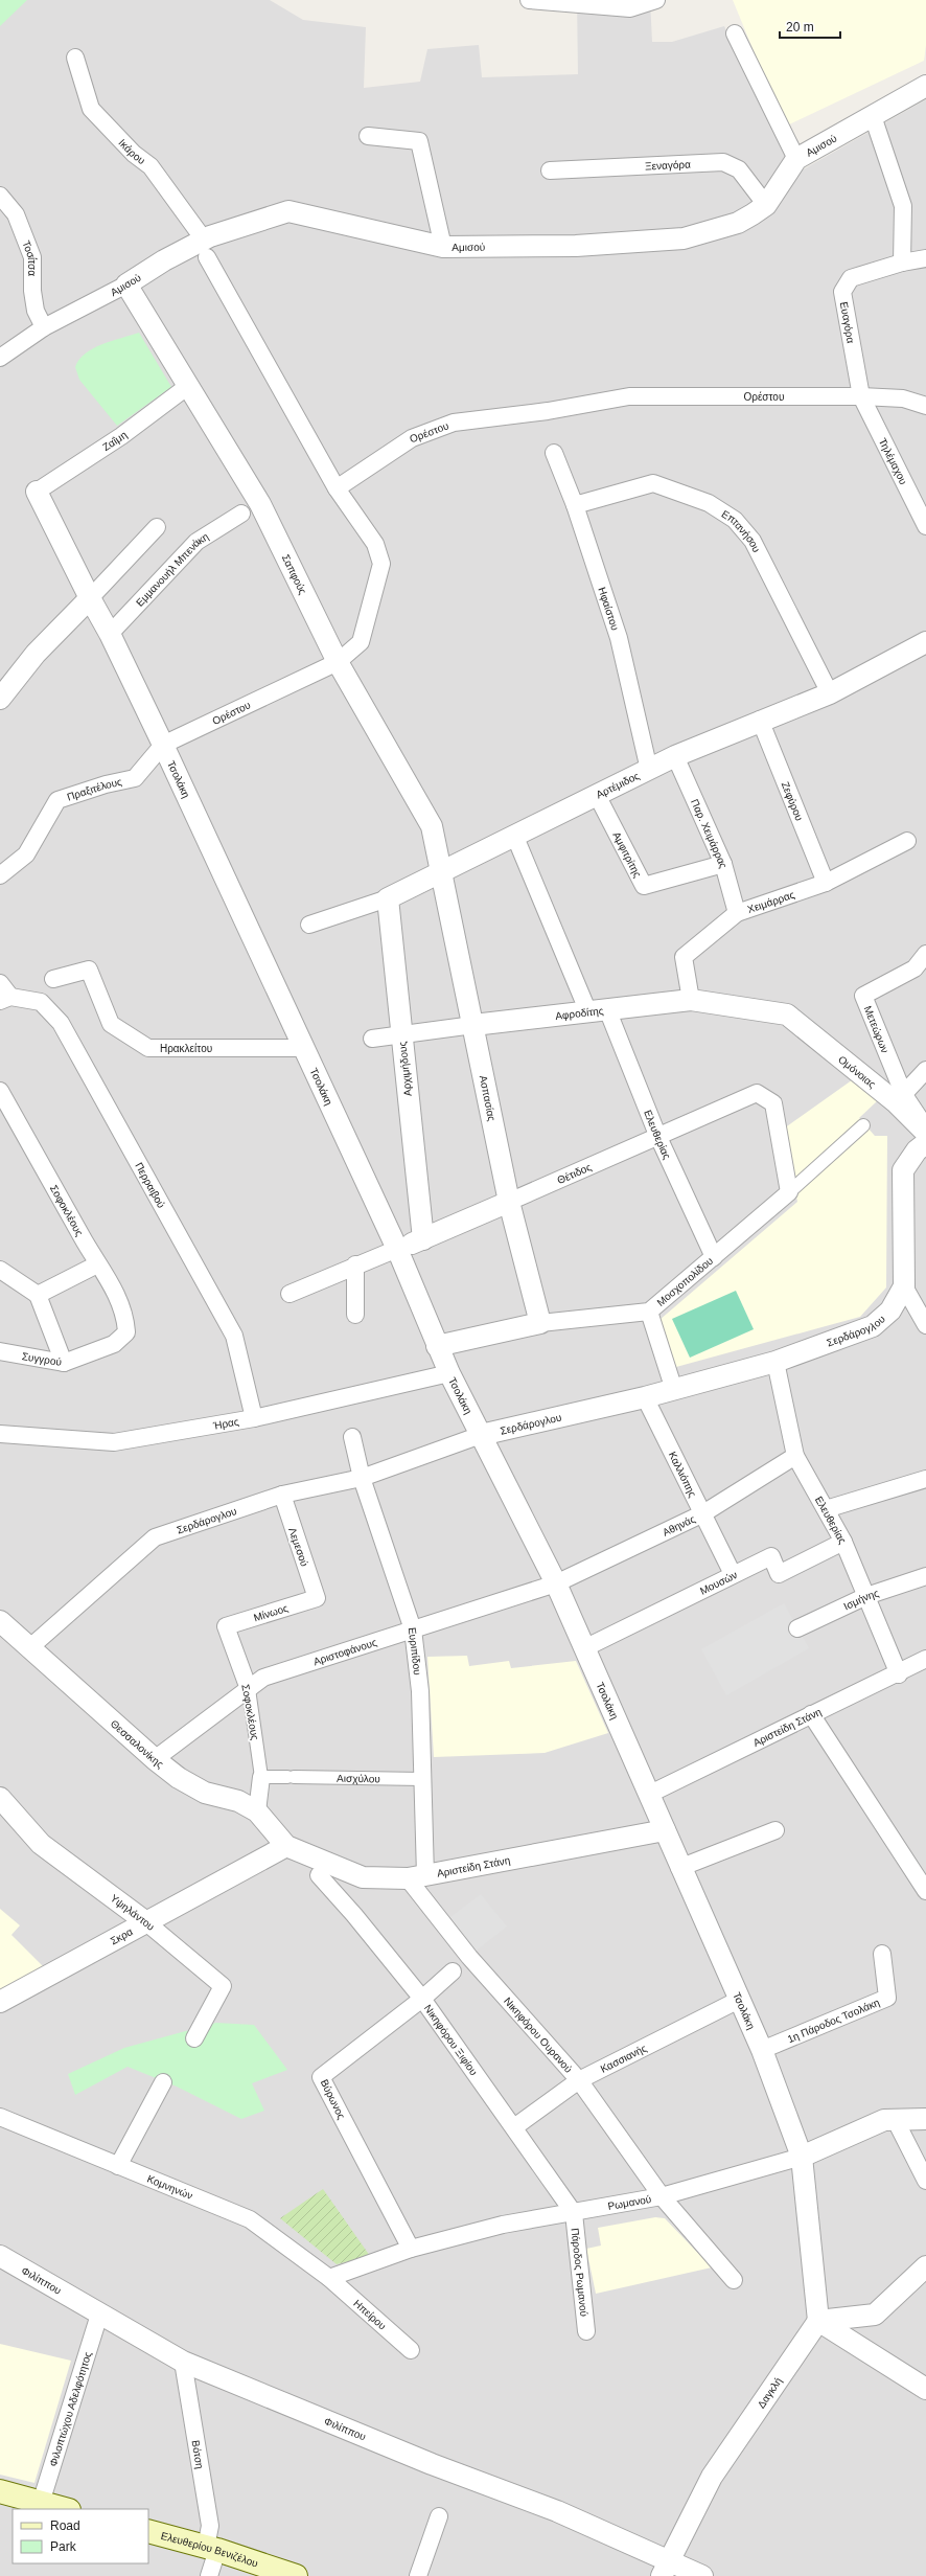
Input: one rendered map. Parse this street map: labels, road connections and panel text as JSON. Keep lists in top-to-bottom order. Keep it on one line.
{"streets":{"main road":["Ελευθερίου Βενιζέλου"],"street":["Αμισού","Ικάρου","Ξεναγόρα","Τοσίτσα","Ευαγόρα","Ορέστου","Ζαΐμη","Τηλέμαχου","Επτανήσου","Εμμανουήλ Μπενάκη","Σαπφούς","Ηφαίστου","Τσολάκη","Αρτέμιδος","Πραξιτέλους","Ζεφύρου","Παρ. Χειμάρρας","Αμφιτρίτης","Χειμάρρας","Αφροδίτης","Μετεώρων","Ηρακλείτου","Αρχιμήδους","Ομόνοιας","Ασπασίας","Ελευθερίας","Θέτιδος","Περραιβού","Σοφοκλέους","Μοσχοπολίδου","Σερδάρογλου","Συγγρού","Ήρας","Καλλιόπης","Αθηνάς","Λεμεσού","Μουσών","Ισμήνης","Μίνωος","Αριστοφάνους","Ευριπίδου","Αριστείδη Στάνη","Θεσσαλονίκης","Αισχύλου","Υψηλάντου","Σκρα","1η Πάροδος Τσολάκη","Νικηφόρου Ουρανού","Νικηφόρου Ξιφίου","Κασσιανής","Βύρωνος","Κομνηνών","Ρωμανού","Πάροδος Ρωμανού","Φιλίππου","Ηπείρου","Δαγκλή","Φιλοπτώχου Αδελφότητος","Βότση"]},"crossings":[["Αμισού","Ικάρου"],["Αμισού","Ξεναγόρα"],["Αμισού","Τοσίτσα"],["Αμισού","Σαπφούς"],["Ικάρου","Ορέστου"],["Ευαγόρα","Ορέστου"],["Ευαγόρα","Τηλέμαχου"],["Ορέστου","Τηλέμαχου"],["Ορέστου","Σαπφούς"],["Ορέστου","Τσολάκη"],["Ορέστου","Πραξιτέλους"],["Ζαΐμη","Σαπφούς"],["Ζαΐμη","Τσολάκη"],["Επτανήσου","Ηφαίστου"],["Επτανήσου","Αρτέμιδος"],["Εμμανουήλ Μπενάκη","Τσολάκη"],["Σαπφούς","Αρτέμιδος"],["Σαπφούς","Ασπασίας"],["Ηφαίστου","Αρτέμιδος"],["Τσολάκη","Πραξιτέλους"],["Τσολάκη","Ηρακλείτου"],["Τσολάκη","Θέτιδος"],["Τσολάκη","Μοσχοπολίδου"],["Τσολάκη","Σερδάρογλου"],["Τσολάκη","Ήρας"],["Τσολάκη","Αθηνάς"],["Τσολάκη","Μουσών"],["Τσολάκη","Αριστοφάνους"],["Τσολάκη","Αριστείδη Στάνη"],["Τσολάκη","1η Πάροδος Τσολάκη"],["Τσολάκη","Κασσιανής"],["Τσολάκη","Ρωμανού"],["Τσολάκη","Δαγκλή"],["Αρτέμιδος","Ζεφύρου"],["Αρτέμιδος","Παρ. Χειμάρρας"],["Αρτέμιδος","Αμφιτρίτης"],["Αρτέμιδος","Αρχιμήδους"],["Αρτέμιδος","Ασπασίας"],["Αρτέμιδος","Ελευθερίας"],["Ζεφύρου","Χειμάρρας"],["Παρ. Χειμάρρας","Αμφιτρίτης"],["Παρ. Χειμάρρας","Χειμάρρας"],["Χειμάρρας","Αφροδίτης"],["Αφροδίτης","Αρχιμήδους"],["Αφροδίτης","Ομόνοιας"],["Αφροδίτης","Ασπασίας"],["Αφροδίτης","Ελευθερίας"],["Μετεώρων","Ομόνοιας"],["Αρχιμήδους","Θέτιδος"],["Ασπασίας","Θέτιδος"],["Ασπασίας","Μοσχοπολίδου"],["Ελευθερίας","Θέτιδος"],["Ελευθερίας","Μοσχοπολίδου"],["Ελευθερίας","Σερδάρογλου"],["Ελευθερίας","Αθηνάς"],["Ελευθερίας","Μουσών"],["Ελευθερίας","Ισμήνης"],["Ελευθερίας","Αριστείδη Στάνη"],["Θέτιδος","Μοσχοπολίδου"],["Περραιβού","Ήρας"],["Σοφοκλέους","Συγγρού"],["Σοφοκλέους","Μίνωος"],["Σοφοκλέους","Αριστοφάνους"],["Σοφοκλέους","Αισχύλου"],["Σερδάρογλου","Καλλιόπης"],["Σερδάρογλου","Λεμεσού"],["Σερδάρογλου","Ευριπίδου"],["Σερδάρογλου","Θεσσαλονίκης"],["Καλλιόπης","Αθηνάς"],["Καλλιόπης","Μουσών"],["Αθηνάς","Αριστοφάνους"],["Λεμεσού","Μίνωος"],["Αριστοφάνους","Ευριπίδου"],["Αριστοφάνους","Θεσσαλονίκης"],["Ευριπίδου","Αριστείδη Στάνη"],["Ευριπίδου","Αισχύλου"],["Ευριπίδου","Νικηφόρου Ουρανού"],["Αριστείδη Στάνη","Θεσσαλονίκης"],["Αριστείδη Στάνη","Σκρα"],["Αριστείδη Στάνη","Νικηφόρου Ουρανού"],["Θεσσαλονίκης","Σκρα"],["Υψηλάντου","Σκρα"],["Νικηφόρου Ουρανού","Κασσιανής"],["Νικηφόρου Ουρανού","Ρωμανού"],["Νικηφόρου Ξιφίου","Κασσιανής"],["Νικηφόρου Ξιφίου","Βύρωνος"],["Νικηφόρου Ξιφίου","Ρωμανού"],["Νικηφόρου Ξιφίου","Πάροδος Ρωμανού"],["Βύρωνος","Ρωμανού"],["Κομνηνών","Ρωμανού"],["Κομνηνών","Ηπείρου"],["Ρωμανού","Πάροδος Ρωμανού"],["Ρωμανού","Ηπείρου"],["Φιλίππου","Δαγκλή"],["Φιλίππου","Φιλοπτώχου Αδελφότητος"],["Φιλίππου","Βότση"],["Βότση","Ελευθερίου Βενιζέλου"]],"legend":["Road","Park"],"scale_bar":"20 m"}
